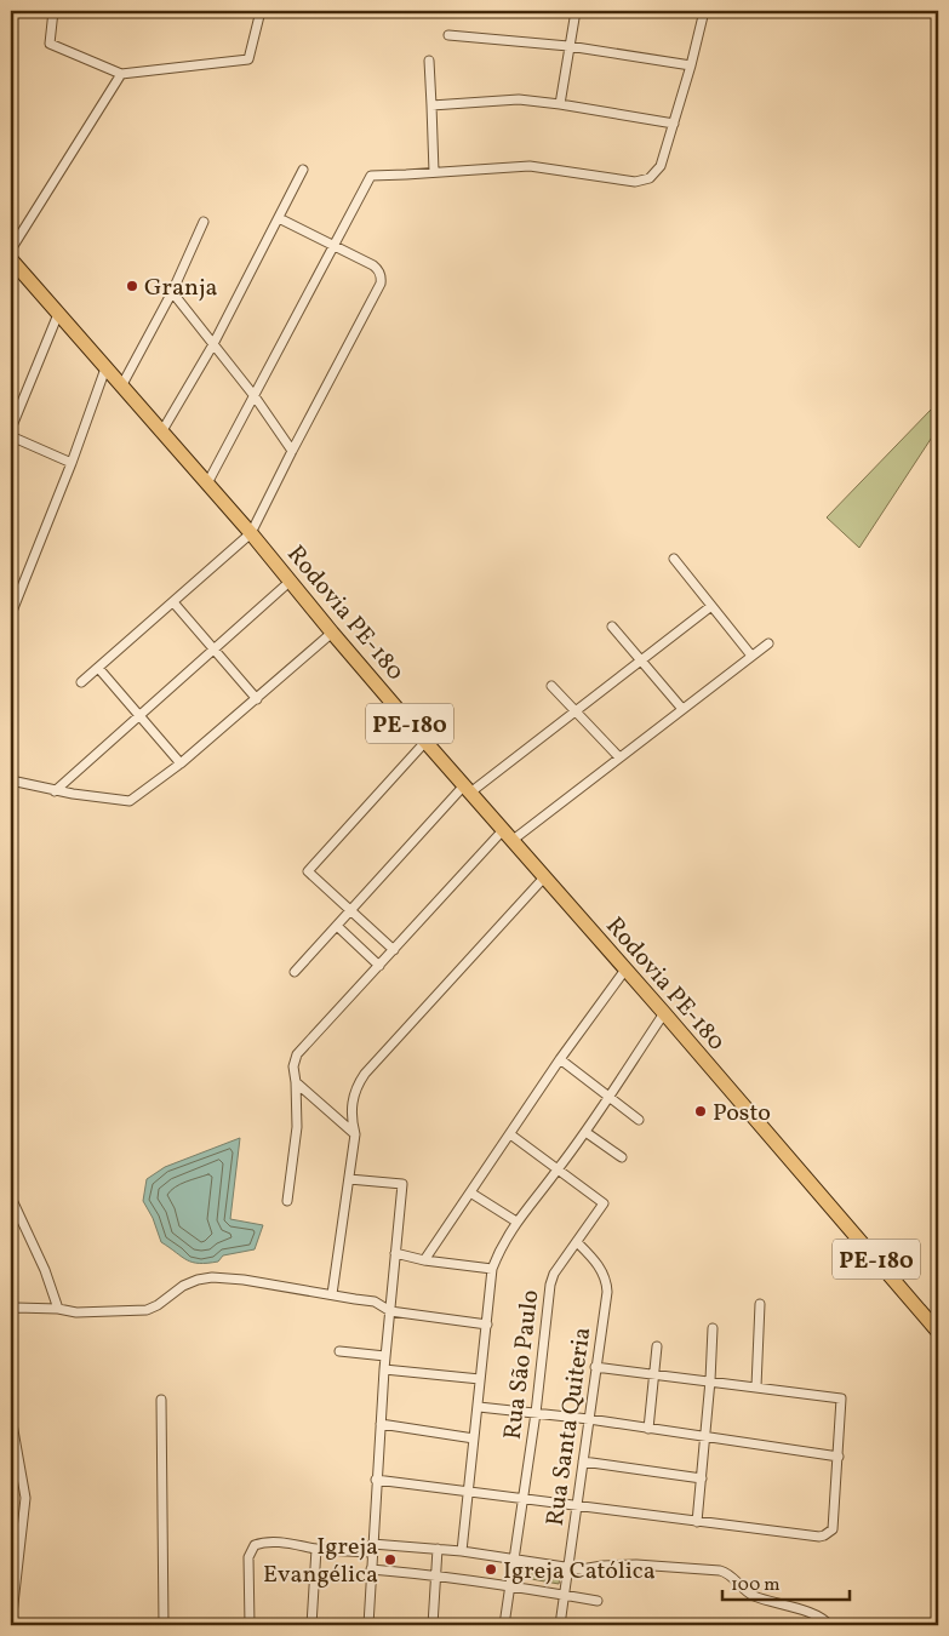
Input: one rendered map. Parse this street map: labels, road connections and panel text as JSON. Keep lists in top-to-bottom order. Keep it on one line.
{"streets":{"main road":["Rodovia PE-180","PE-180"],"street":["Rua São Paulo","Rua Santa Quiteria"]},"crossings":[["Rua São Paulo","Rua Santa Quiteria"]],"places":["Granja","Posto","Igreja Evangélica","Igreja Católica"],"scale_bar":"100 m"}
